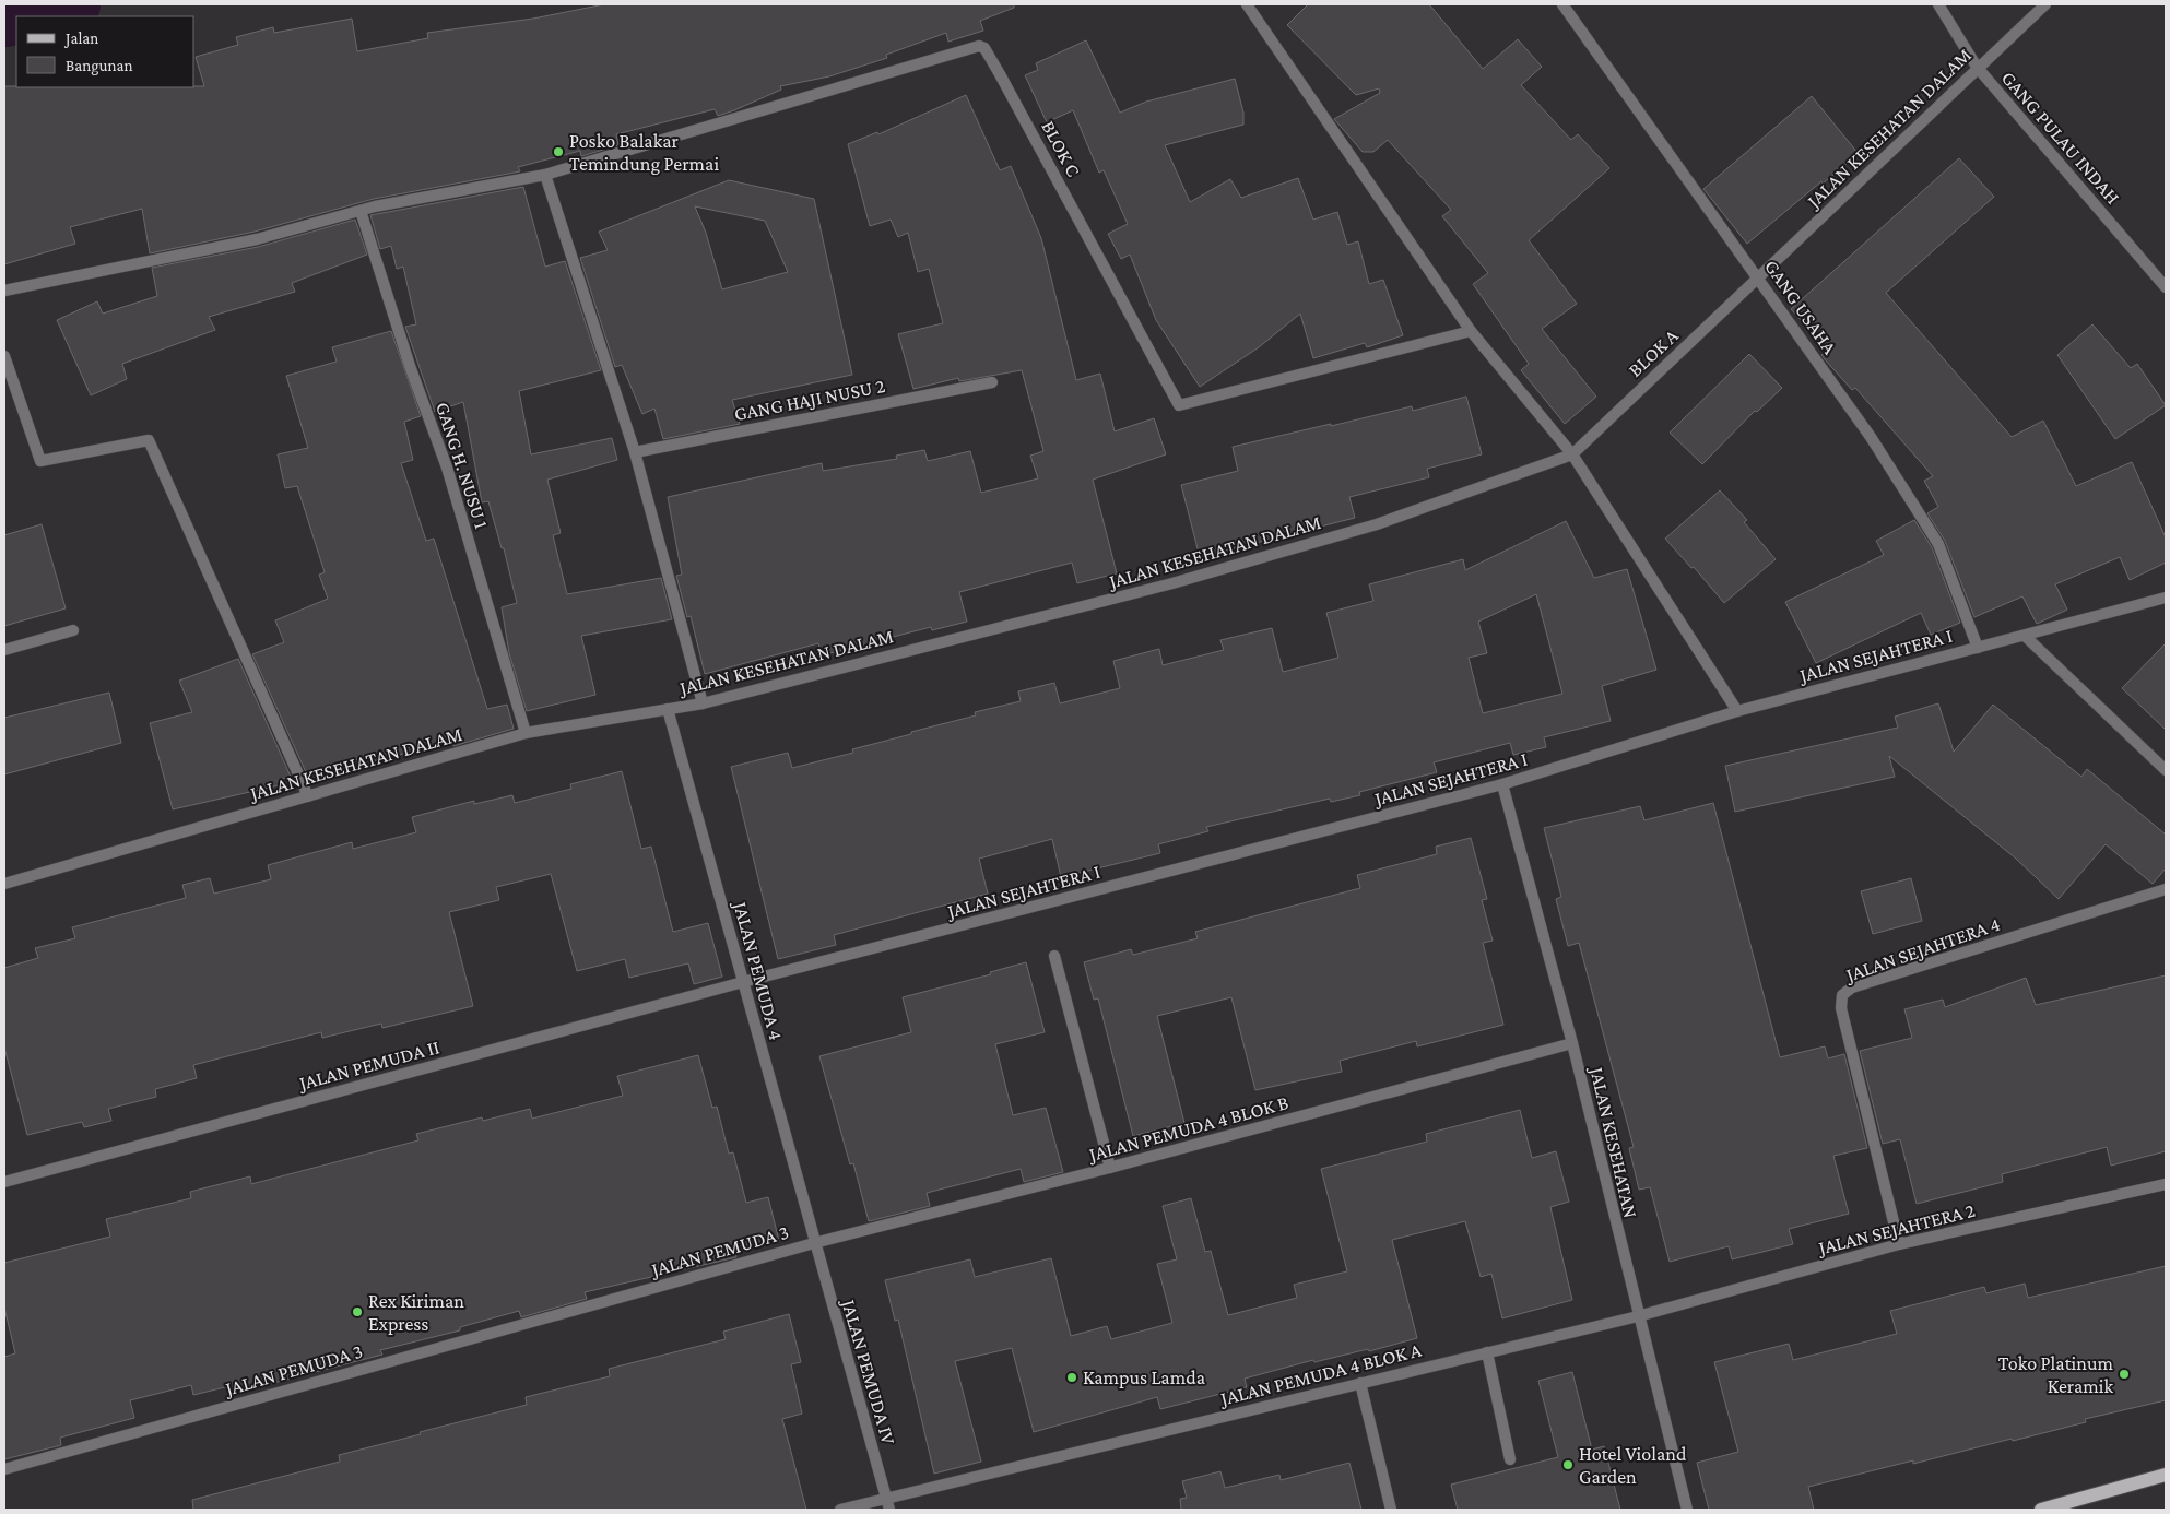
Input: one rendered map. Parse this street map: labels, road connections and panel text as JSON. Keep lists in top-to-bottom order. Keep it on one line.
{"streets":{"street":["JALAN KESEHATAN DALAM","GANG PULAU INDAH","BLOK C","GANG USAHA","BLOK A","GANG HAJI NUSU 2","GANG H. NUSU 1","JALAN SEJAHTERA I","JALAN SEJAHTERA 4","JALAN PEMUDA 4","JALAN PEMUDA II","JALAN PEMUDA 4 BLOK B","JALAN KESEHATAN","JALAN SEJAHTERA 2","JALAN PEMUDA 3","JALAN PEMUDA IV","JALAN PEMUDA 4 BLOK A"]},"crossings":[["JALAN KESEHATAN DALAM","GANG PULAU INDAH"],["JALAN KESEHATAN DALAM","GANG USAHA"],["JALAN KESEHATAN DALAM","BLOK A"],["JALAN KESEHATAN DALAM","GANG H. NUSU 1"],["JALAN KESEHATAN DALAM","JALAN PEMUDA 4"],["GANG USAHA","BLOK A"],["GANG USAHA","JALAN SEJAHTERA I"],["JALAN SEJAHTERA I","JALAN PEMUDA 4"],["JALAN SEJAHTERA I","JALAN PEMUDA II"],["JALAN SEJAHTERA I","JALAN KESEHATAN"],["JALAN SEJAHTERA 4","JALAN SEJAHTERA 2"],["JALAN PEMUDA 4","JALAN PEMUDA II"],["JALAN PEMUDA 4","JALAN PEMUDA 4 BLOK B"],["JALAN PEMUDA 4","JALAN PEMUDA 3"],["JALAN PEMUDA 4","JALAN PEMUDA IV"],["JALAN PEMUDA 4 BLOK B","JALAN KESEHATAN"],["JALAN PEMUDA 4 BLOK B","JALAN PEMUDA 3"],["JALAN PEMUDA 4 BLOK B","JALAN PEMUDA IV"],["JALAN KESEHATAN","JALAN SEJAHTERA 2"],["JALAN KESEHATAN","JALAN PEMUDA 4 BLOK A"],["JALAN SEJAHTERA 2","JALAN PEMUDA 4 BLOK A"],["JALAN PEMUDA 3","JALAN PEMUDA IV"],["JALAN PEMUDA IV","JALAN PEMUDA 4 BLOK A"]],"places":["Posko Balakar Temindung Permai","Rex Kiriman Express","Toko Platinum Keramik","Kampus Lamda","Hotel Violand Garden"],"legend":["Jalan","Bangunan"]}
